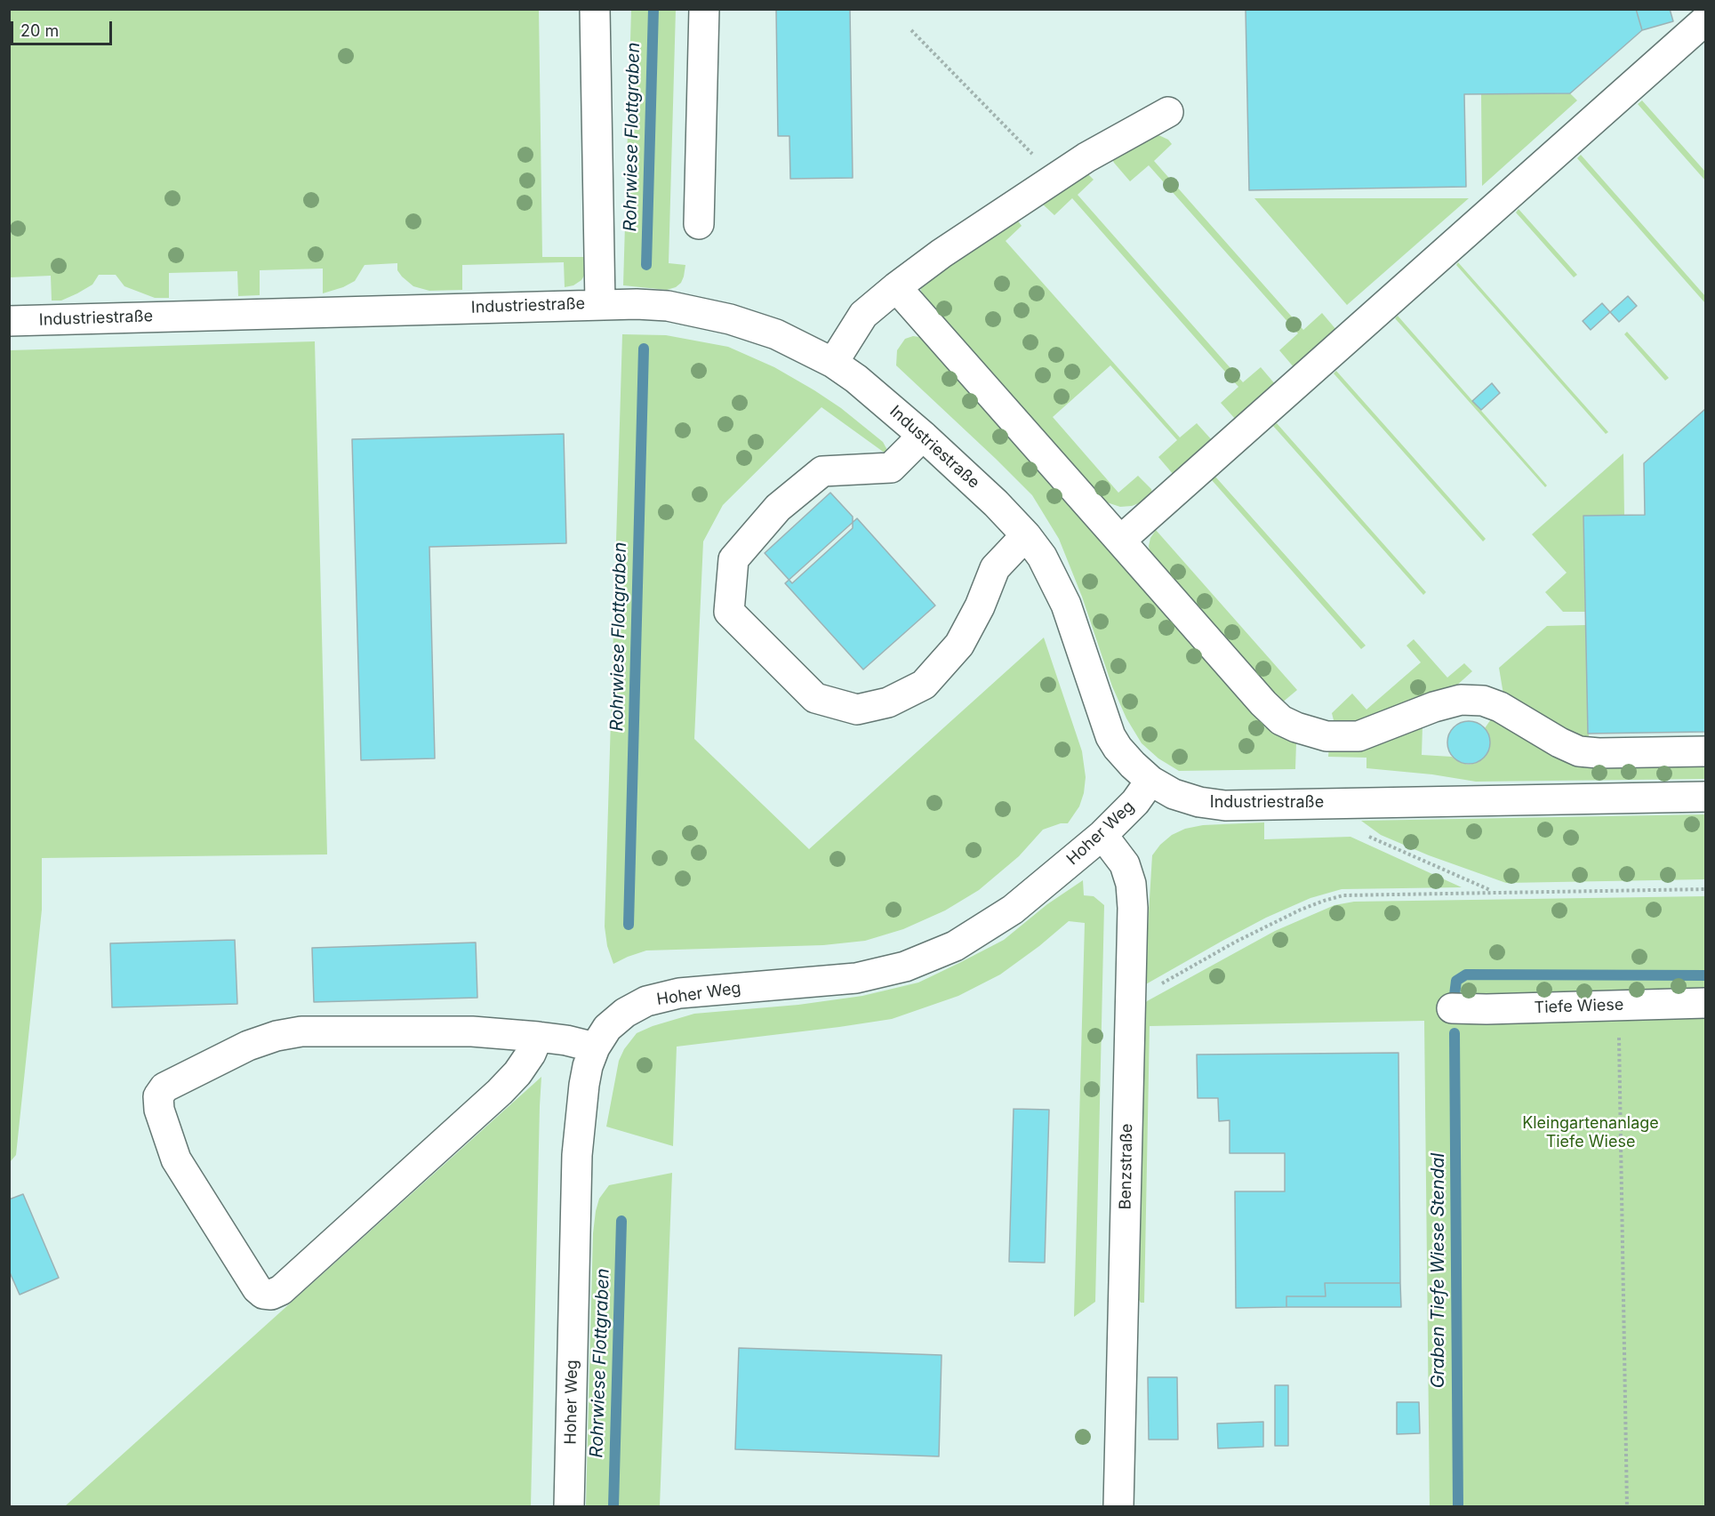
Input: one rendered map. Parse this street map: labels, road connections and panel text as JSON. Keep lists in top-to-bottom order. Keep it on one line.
{"streets":{"street":["Industriestraße","Hoher Weg","Tiefe Wiese","Benzstraße"]},"crossings":[["Industriestraße","Hoher Weg"],["Hoher Weg","Benzstraße"]],"water":["Rohrwiese Flottgraben","Graben Tiefe Wiese Stendal"],"parks":["Kleingartenanlage Tiefe Wiese"],"scale_bar":"20 m"}
